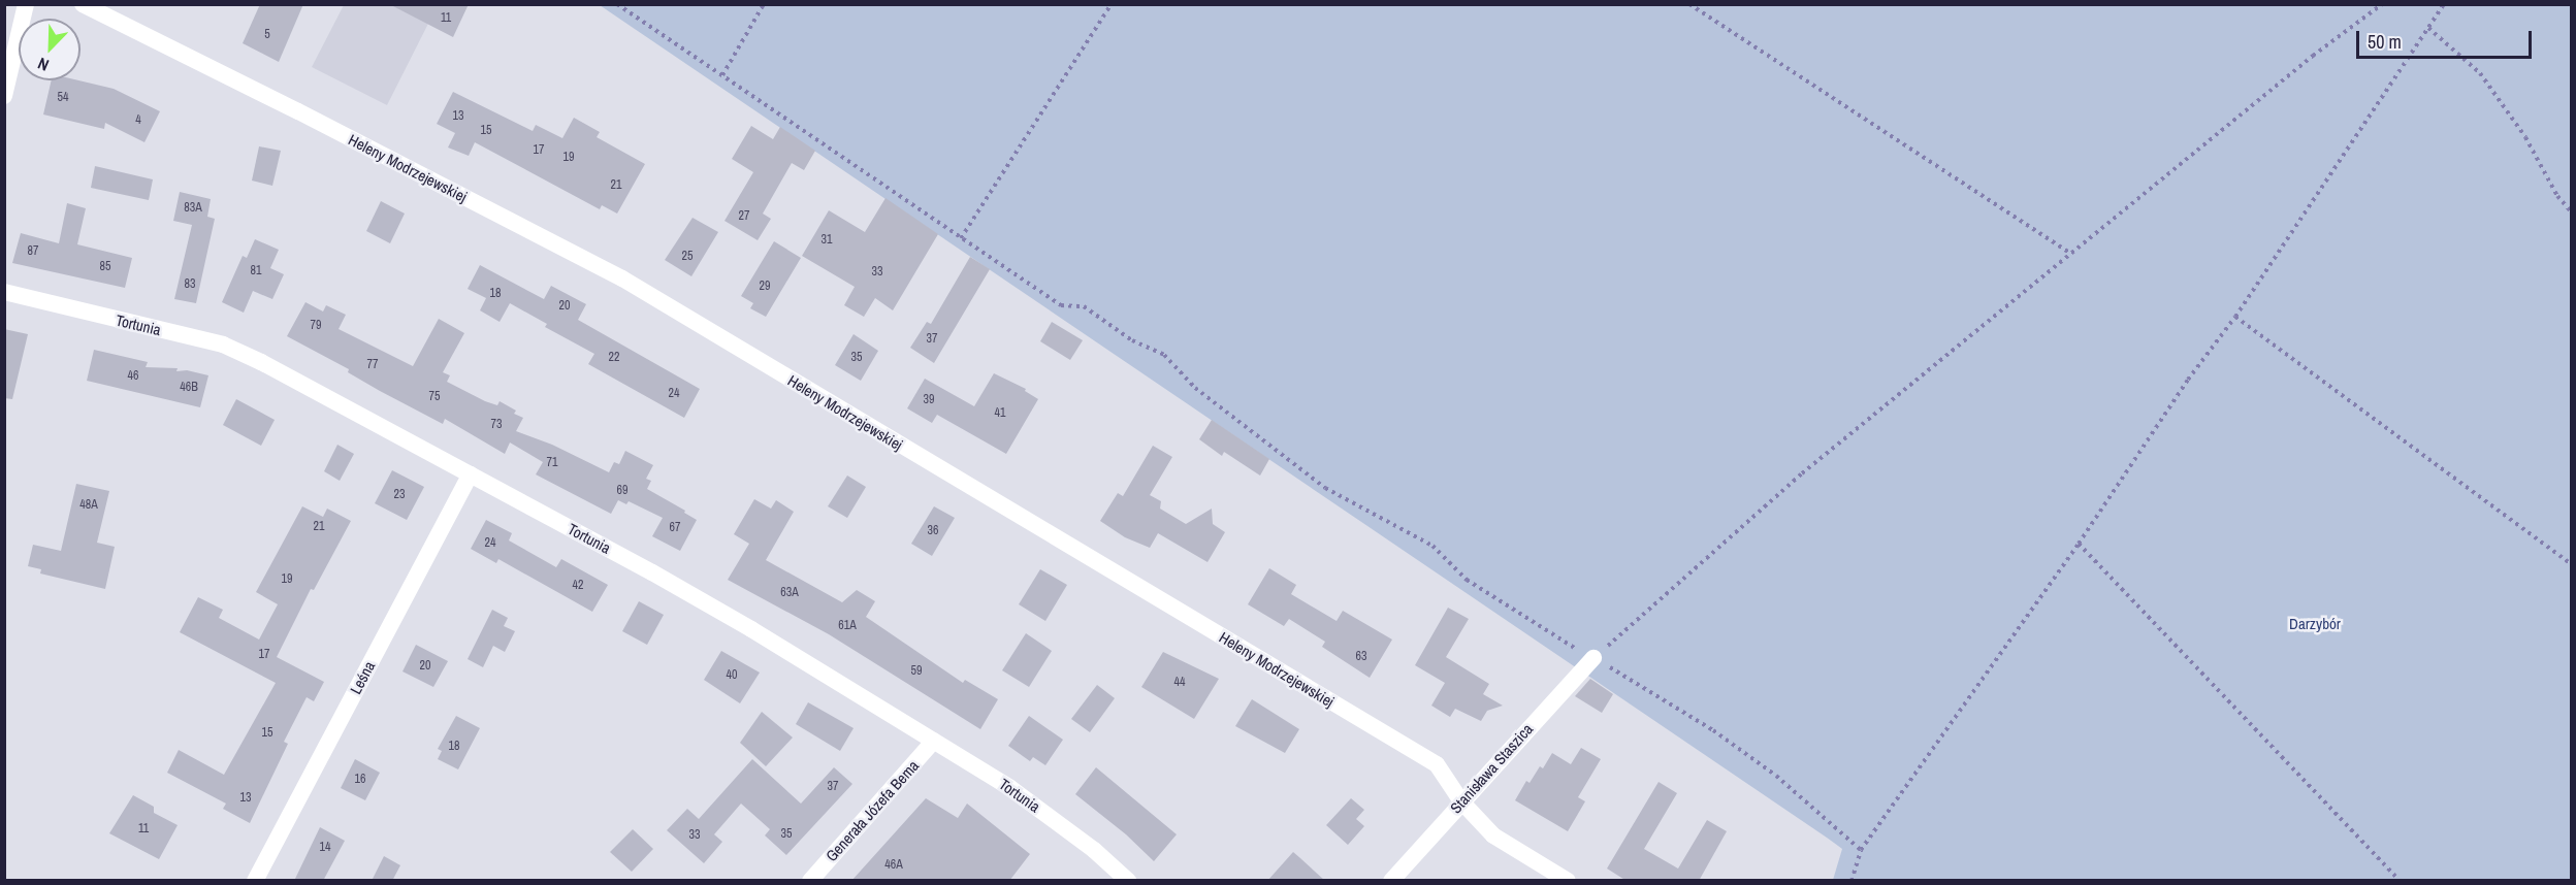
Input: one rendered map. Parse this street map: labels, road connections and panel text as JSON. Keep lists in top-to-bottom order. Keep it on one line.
{"streets":{"street":["Heleny Modrzejewskiej","Tortunia","Leśna","Stanisława Staszica","Generała Józefa Bema"]},"crossings":[["Heleny Modrzejewskiej","Stanisława Staszica"],["Tortunia","Leśna"],["Tortunia","Generała Józefa Bema"]],"parks":["Darzybór"],"house_numbers":["11","5","54","13","4","15","17","19","21","83A","27","31","87","25","85","81","33","83","29","18","20","79","37","22","35","77","46","46B","24","75","39","41","73","71","69","23","48A","21","67","36","24","19","42","63A","61A","17","63","20","59","40","44","15","18","16","37","13","11","35","33","14","46A"],"scale_bar":"50 m","north":"bottom left"}
